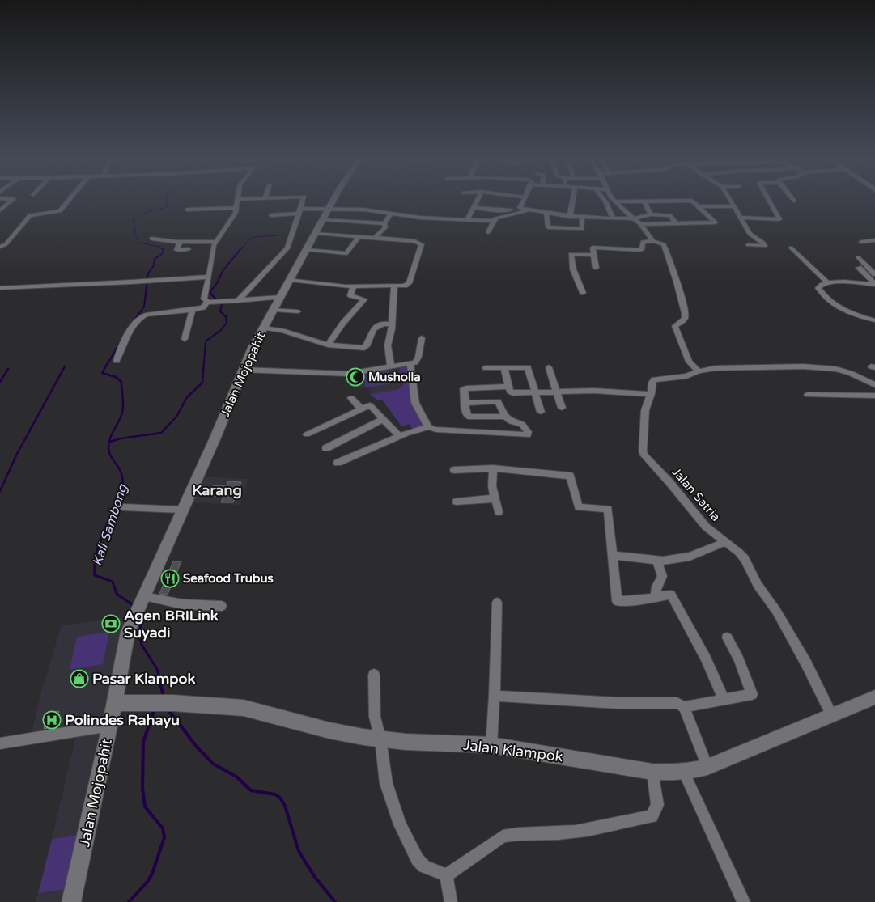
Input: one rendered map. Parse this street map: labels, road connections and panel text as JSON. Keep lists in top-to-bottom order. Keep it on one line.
{"streets":{"street":["Jalan Mojopahit","Jalan Satria","Jalan Klampok"]},"crossings":[["Jalan Mojopahit","Jalan Klampok"],["Jalan Satria","Jalan Klampok"]],"districts":["Karang"],"water":["Kali Sambong"],"places":{"mosque":["Musholla"],"restaurant":["Seafood Trubus"],"bank":["Agen BRILink Suyadi"],"shop":["Pasar Klampok"],"hospital":["Polindes Rahayu"]}}
